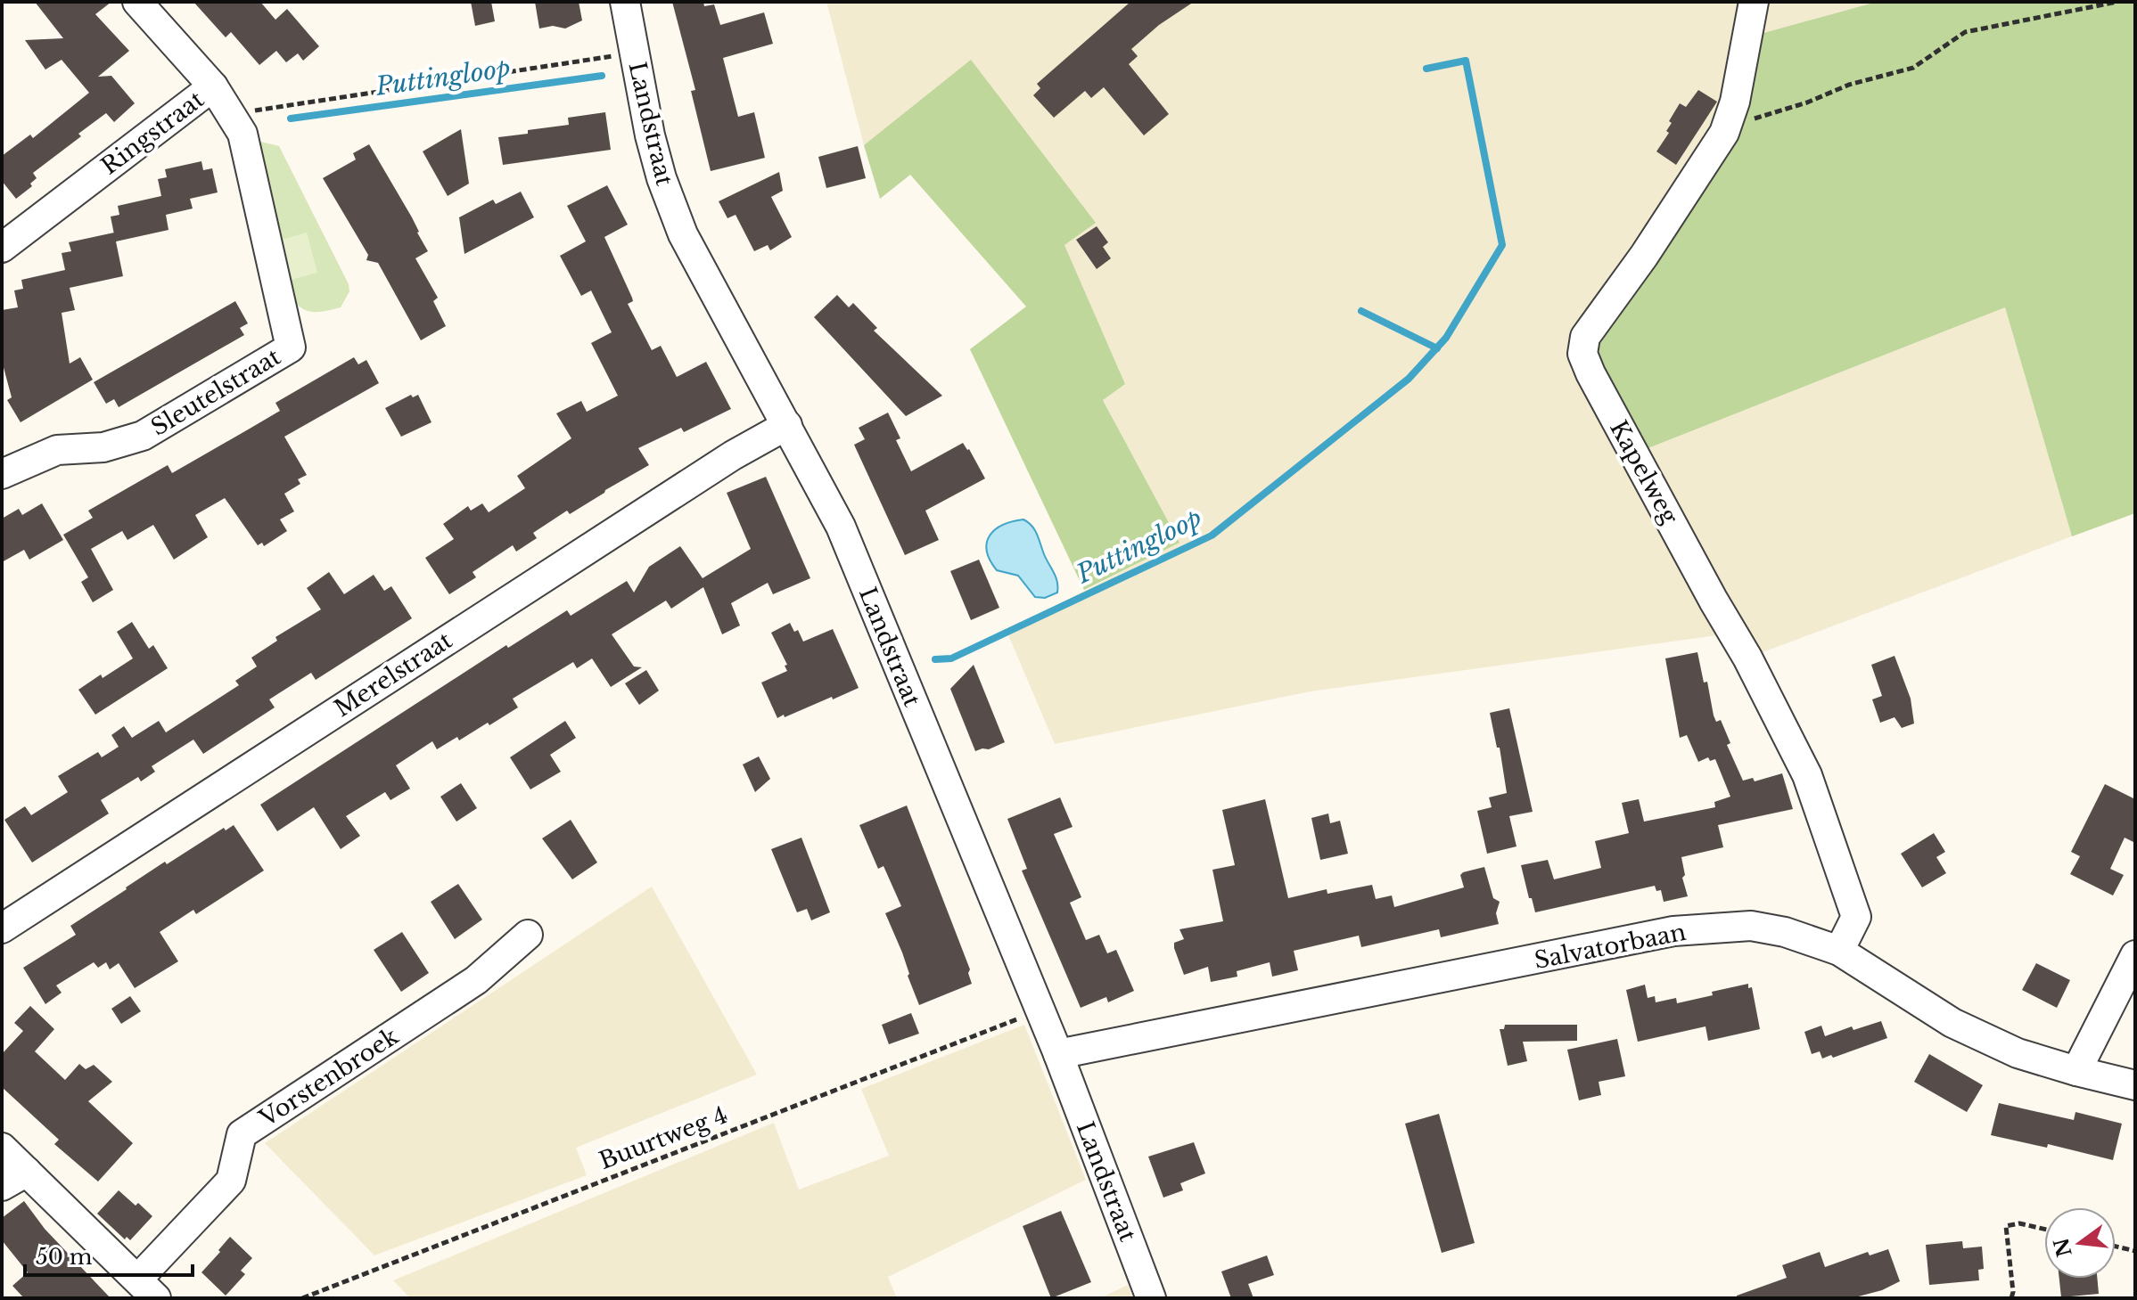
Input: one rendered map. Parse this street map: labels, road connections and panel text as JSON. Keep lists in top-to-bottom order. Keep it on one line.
{"streets":{"street":["Landstraat","Ringstraat","Sleutelstraat","Kapelweg","Merelstraat","Salvatorbaan","Vorstenbroek"],"path":["Buurtweg 4"]},"crossings":[["Landstraat","Merelstraat"],["Landstraat","Salvatorbaan"],["Landstraat","Buurtweg 4"],["Ringstraat","Sleutelstraat"],["Kapelweg","Salvatorbaan"]],"water":["Puttingloop"],"scale_bar":"50 m","north":"left"}
